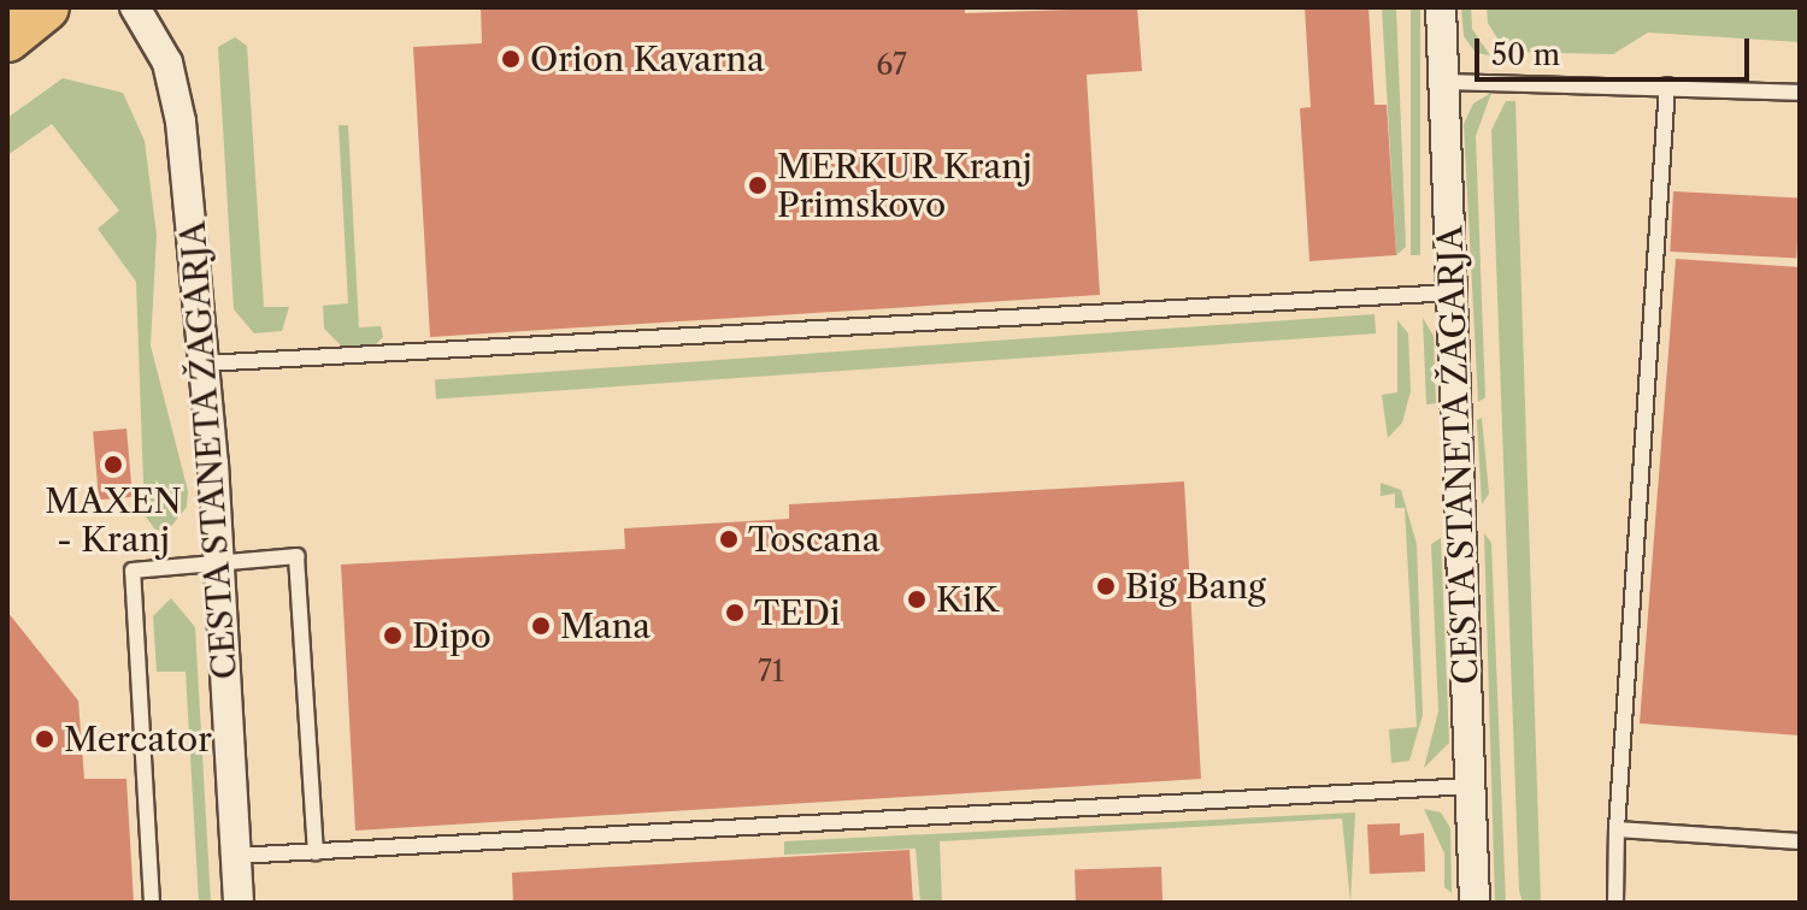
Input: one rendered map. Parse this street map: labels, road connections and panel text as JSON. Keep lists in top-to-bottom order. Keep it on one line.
{"streets":{"street":["CESTA STANETA ŽAGARJA"]},"places":["Orion Kavarna","MERKUR Kranj Primskovo","MAXEN - Kranj","Toscana","Big Bang","KiK","TEDi","Mana","Dipo","Mercator"],"house_numbers":["67","71"],"scale_bar":"50 m"}
